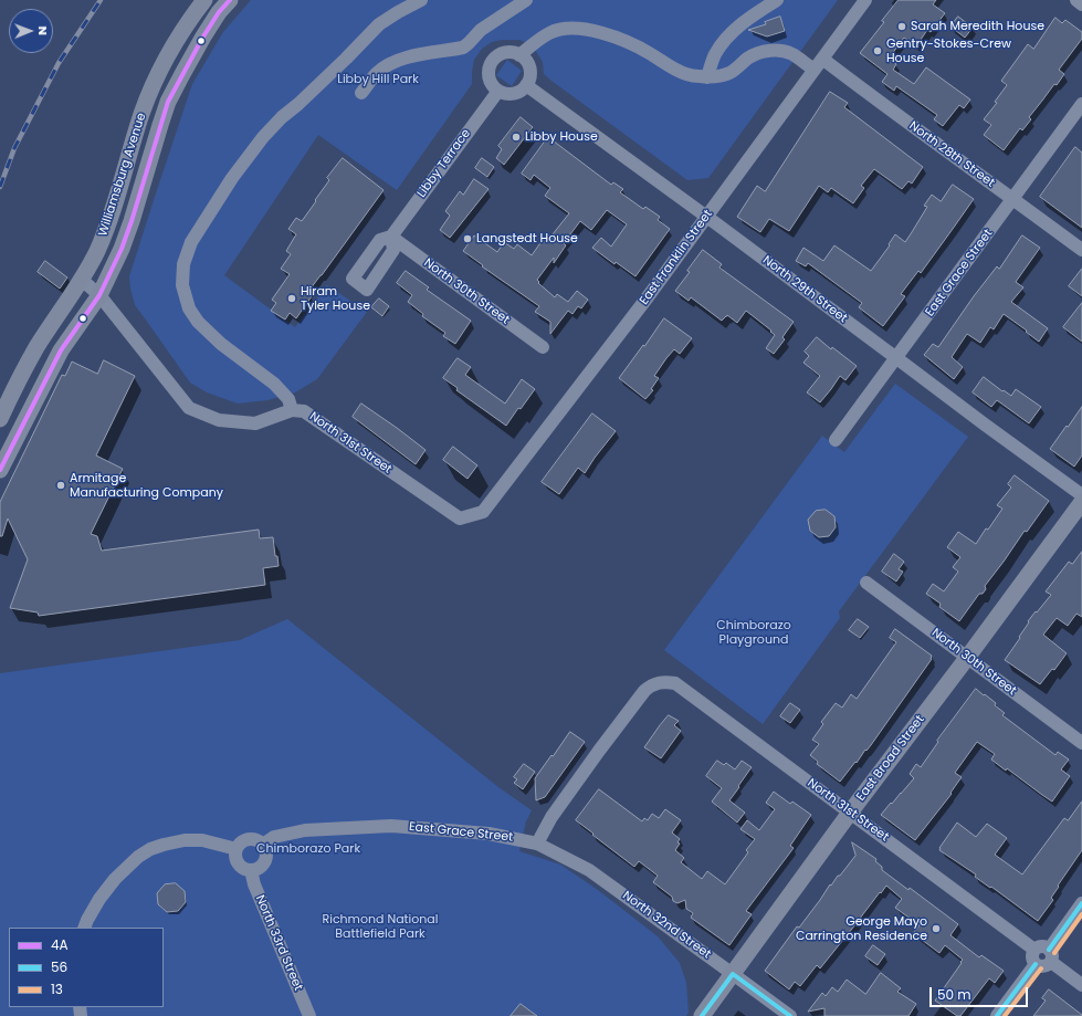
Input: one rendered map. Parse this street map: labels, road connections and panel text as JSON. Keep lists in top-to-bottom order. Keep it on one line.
{"streets":{"main road":["Williamsburg Avenue","East Broad Street"],"street":["North 28th Street","Libby Terrace","East Franklin Street","East Grace Street","North 29th Street","North 30th Street","North 31st Street","North 32nd Street","North 33rd Street"]},"crossings":[["North 28th Street","East Franklin Street"],["North 28th Street","East Grace Street"],["Libby Terrace","North 29th Street"],["Libby Terrace","North 30th Street"],["East Franklin Street","North 29th Street"],["East Franklin Street","North 31st Street"],["East Grace Street","North 29th Street"],["East Grace Street","North 31st Street"],["East Grace Street","North 32nd Street"],["East Grace Street","North 33rd Street"],["North 30th Street","East Broad Street"],["North 31st Street","East Broad Street"],["North 31st Street","North 32nd Street"],["East Broad Street","North 32nd Street"]],"parks":["Libby Hill Park","Chimborazo Playground","Chimborazo Park","Richmond National Battlefield Park"],"places":["Sarah Meredith House","Gentry-Stokes-Crew House","Libby House","Langstedt House","Hiram Tyler House","Armitage Manufacturing Company","George Mayo Carrington Residence"],"lines":["transit line 4A","transit line 56","transit line 13"],"legend":["4A","56","13"],"scale_bar":"50 m","north":"right"}
